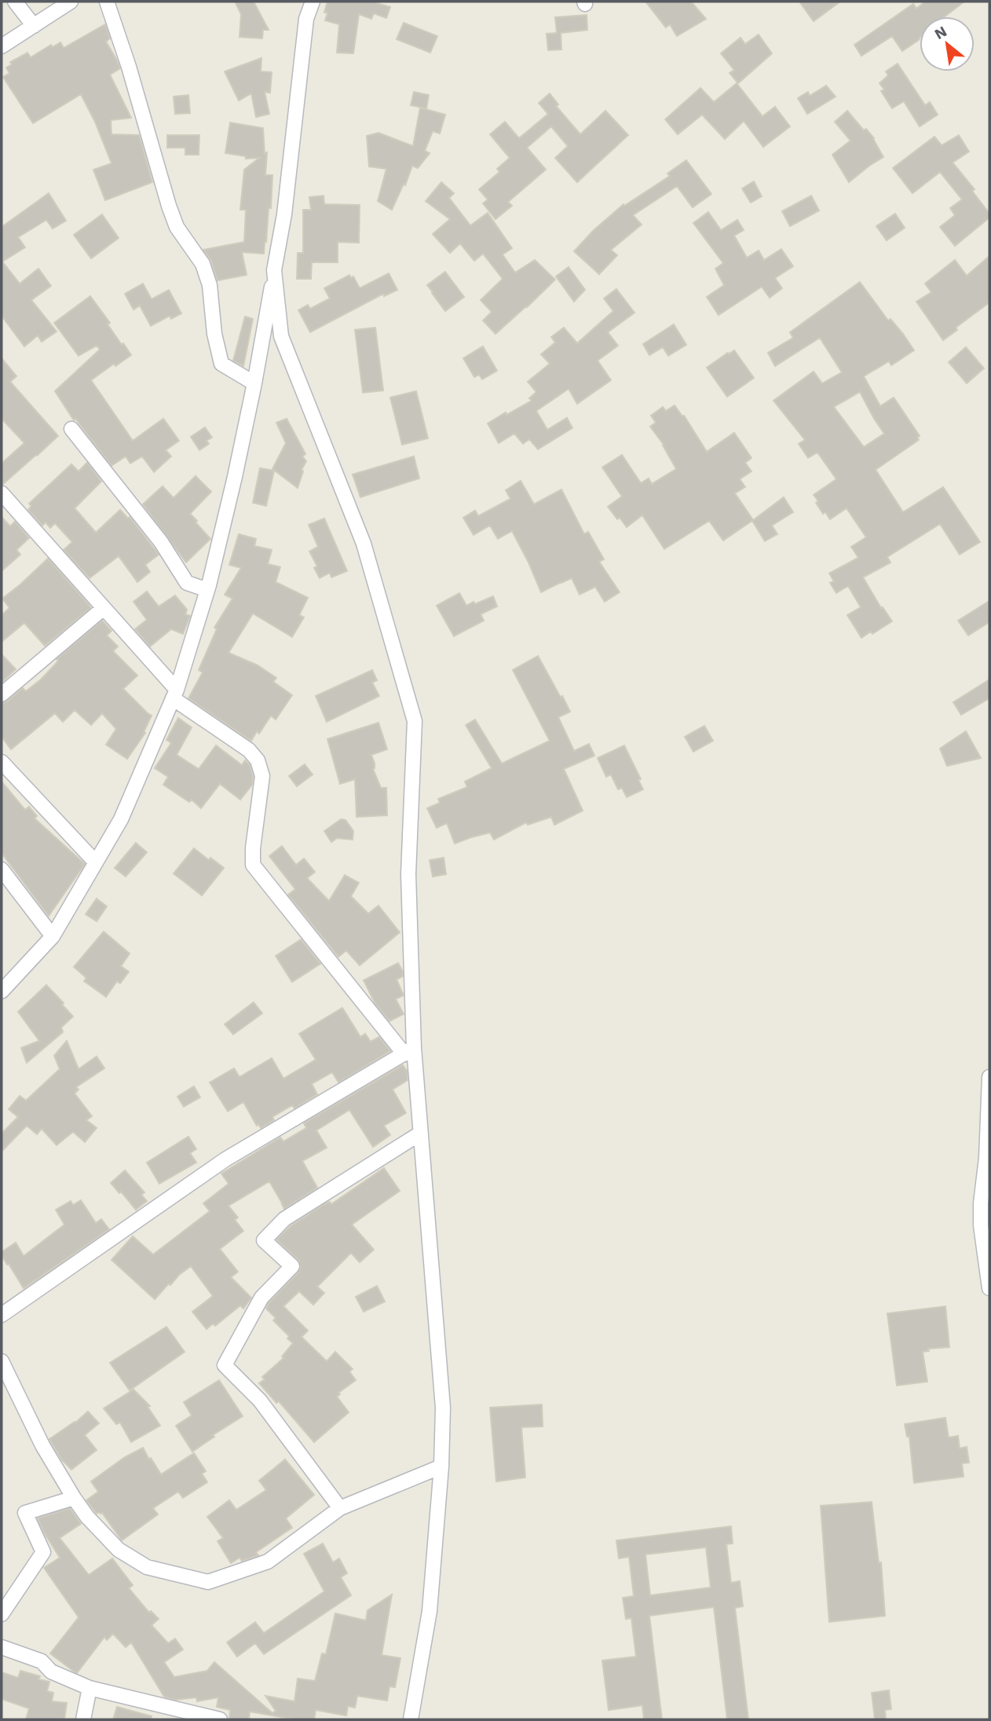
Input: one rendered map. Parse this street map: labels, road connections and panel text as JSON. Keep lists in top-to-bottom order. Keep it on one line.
{"north":"top left"}
